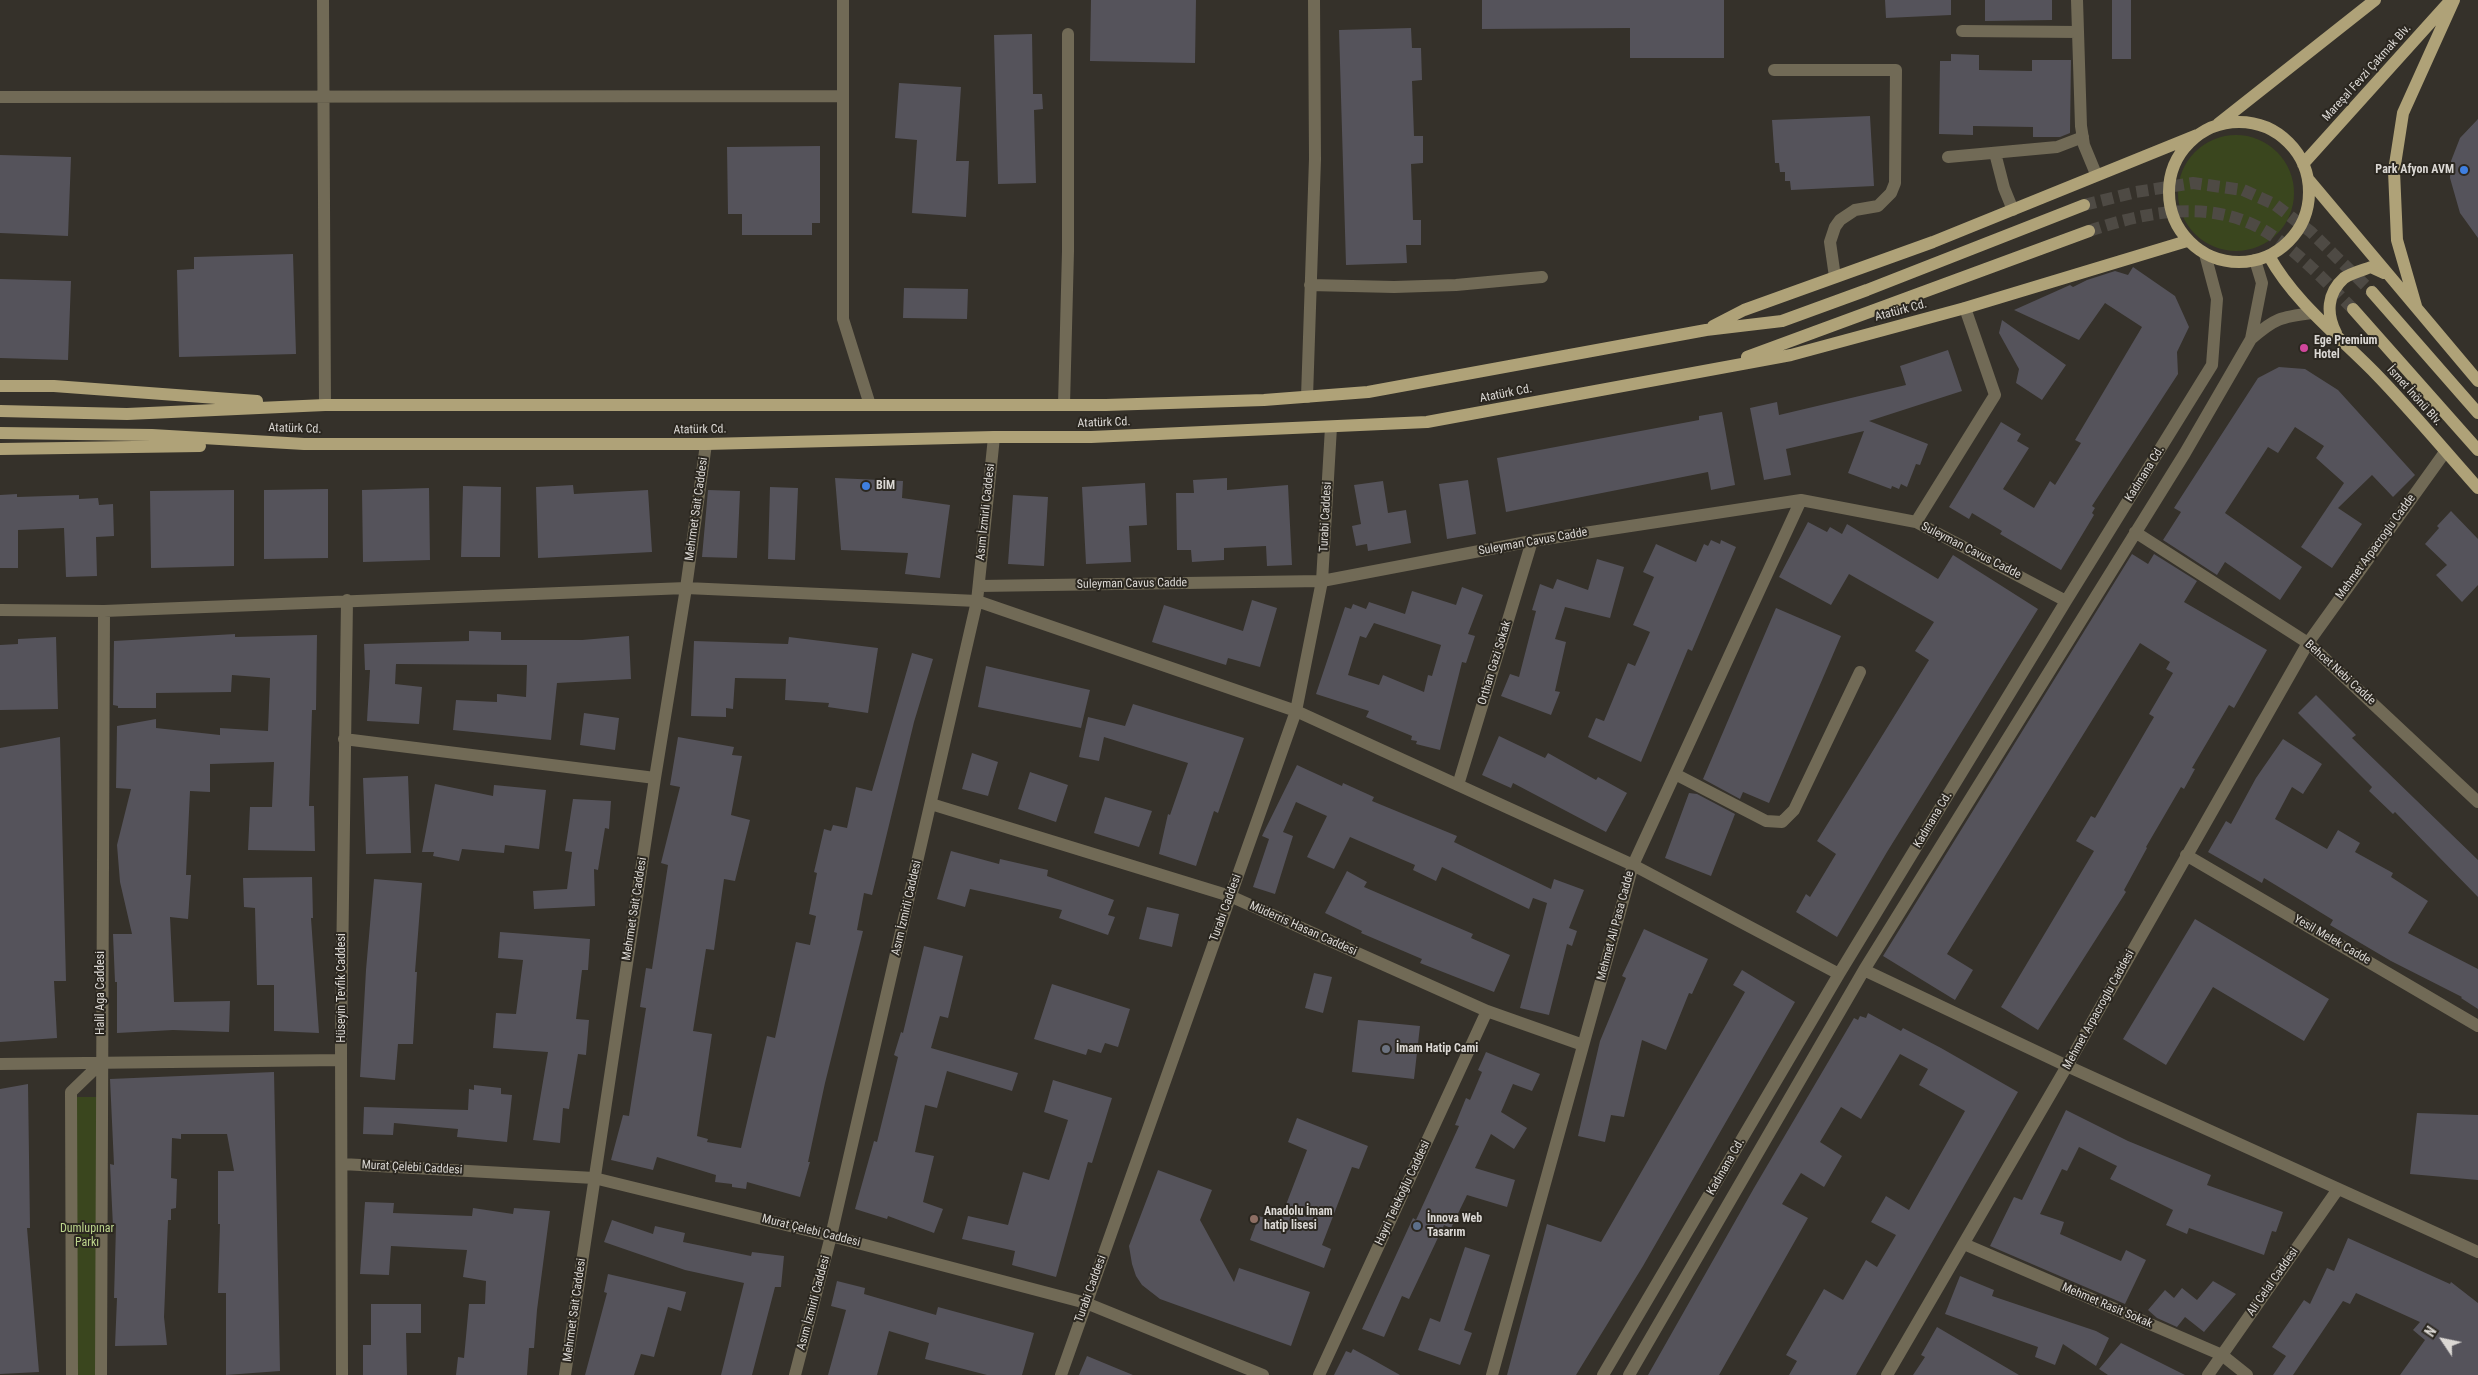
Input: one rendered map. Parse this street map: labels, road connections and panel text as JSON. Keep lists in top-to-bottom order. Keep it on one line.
{"streets":{"main road":["Mareşal Fevzi Çakmak Blv.","Atatürk Cd.","İsmet İnönü Blv."],"street":["Kadınana Cd.","Mehrmet Sait Caddesi","Asım İzmirli Caddesi","Turabi Caddesi","Suleyman Cavus Cadde","Mehmet Arpacroglu Cadde","Orthan Gazi Sokak","Behcet Nebi Cadde","Mehmet Ali Pasa Cadde","Müderris Hasan Caddesi","Yesil Melek Cadde","Hüseyin Tevfik Caddesi","Halil Aga Caddesi","Mehmet Arpacroglu Caddesi","Murat Çelebi Caddesi","Hayri Telekoğlu Caddesi","Ali Celal Caddesi","Mehmet Rasit Sokak"]},"crossings":[["Mareşal Fevzi Çakmak Blv.","Atatürk Cd."],["Mareşal Fevzi Çakmak Blv.","İsmet İnönü Blv."],["Mareşal Fevzi Çakmak Blv.","Kadınana Cd."],["Atatürk Cd.","İsmet İnönü Blv."],["Atatürk Cd.","Kadınana Cd."],["Atatürk Cd.","Mehrmet Sait Caddesi"],["Atatürk Cd.","Asım İzmirli Caddesi"],["Atatürk Cd.","Turabi Caddesi"],["İsmet İnönü Blv.","Kadınana Cd."],["İsmet İnönü Blv.","Mehmet Arpacroglu Cadde"],["Kadınana Cd.","Suleyman Cavus Cadde"],["Kadınana Cd.","Behcet Nebi Cadde"],["Mehrmet Sait Caddesi","Murat Çelebi Caddesi"],["Asım İzmirli Caddesi","Suleyman Cavus Cadde"],["Asım İzmirli Caddesi","Müderris Hasan Caddesi"],["Asım İzmirli Caddesi","Murat Çelebi Caddesi"],["Turabi Caddesi","Suleyman Cavus Cadde"],["Turabi Caddesi","Müderris Hasan Caddesi"],["Turabi Caddesi","Murat Çelebi Caddesi"],["Suleyman Cavus Cadde","Orthan Gazi Sokak"],["Suleyman Cavus Cadde","Mehmet Ali Pasa Cadde"],["Mehmet Arpacroglu Cadde","Behcet Nebi Cadde"],["Mehmet Arpacroglu Cadde","Mehmet Arpacroglu Caddesi"],["Behcet Nebi Cadde","Mehmet Arpacroglu Caddesi"],["Mehmet Ali Pasa Cadde","Müderris Hasan Caddesi"],["Müderris Hasan Caddesi","Hayri Telekoğlu Caddesi"],["Yesil Melek Cadde","Mehmet Arpacroglu Caddesi"],["Hüseyin Tevfik Caddesi","Murat Çelebi Caddesi"],["Mehmet Arpacroglu Caddesi","Mehmet Rasit Sokak"],["Ali Celal Caddesi","Mehmet Rasit Sokak"]],"parks":["Dumlupınar Parkı"],"places":["Park Afyon AVM","Ege Premium Hotel","BİM","İmam Hatip Cami","Anadolu İmam hatip lisesi","İnnova Web Tasarım"],"north":"top left"}
